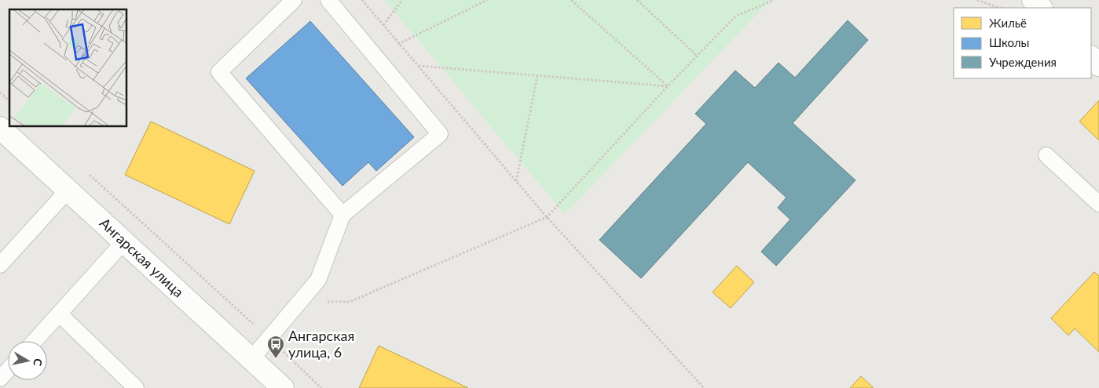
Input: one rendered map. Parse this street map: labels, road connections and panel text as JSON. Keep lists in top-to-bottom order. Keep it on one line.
{"streets":{"street":["Ангарская улица"]},"places":{"bus stop":["Ангарская улица, 6"]},"legend":["Жильё","Школы","Учреждения"],"north":"right"}
